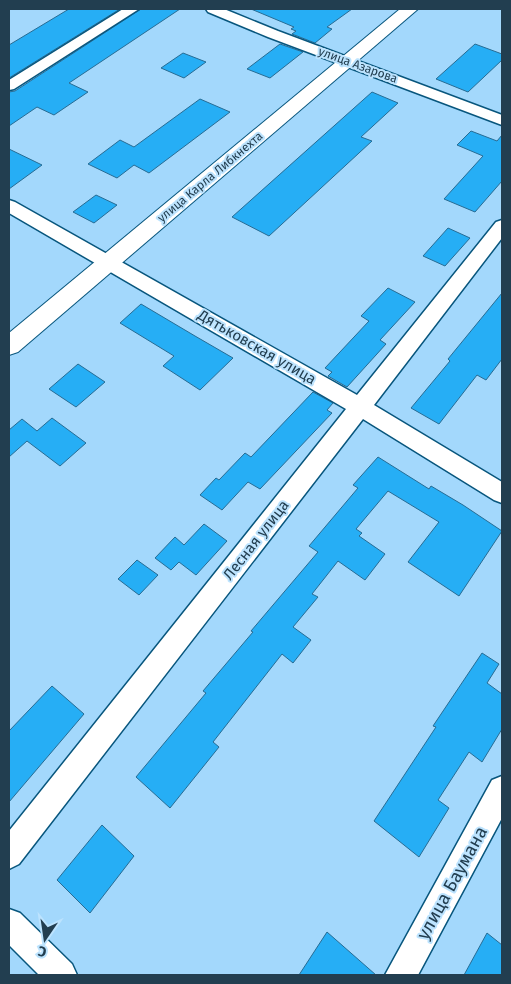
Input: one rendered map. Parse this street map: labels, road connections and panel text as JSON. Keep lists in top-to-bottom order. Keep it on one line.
{"streets":{"street":["улица Азарова","улица Карла Либкнехта","Дятьковская улица","Лесная улица","улица Баумана"]},"crossings":[["улица Азарова","улица Карла Либкнехта"],["улица Карла Либкнехта","Дятьковская улица"],["Дятьковская улица","Лесная улица"]],"north":"bottom"}
